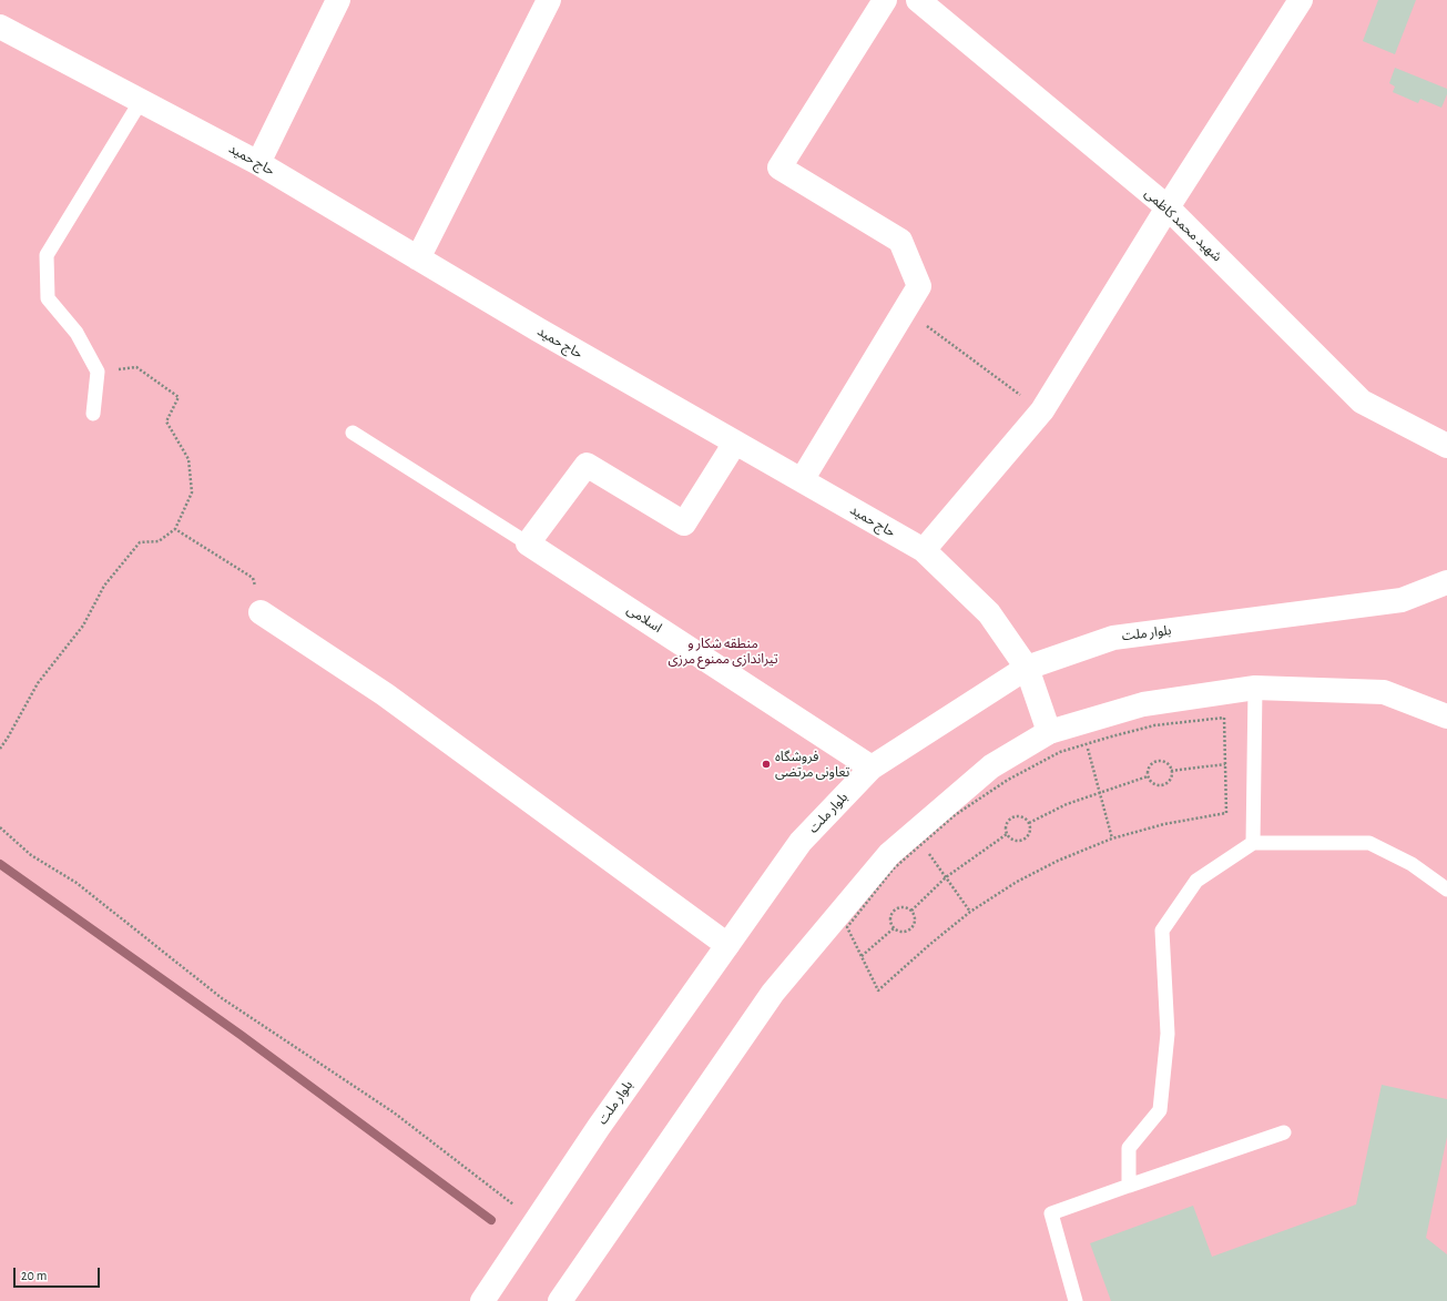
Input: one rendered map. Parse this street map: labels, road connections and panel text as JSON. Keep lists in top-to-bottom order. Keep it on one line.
{"streets":{"street":["حاج حمید","شهید محمد کاظمی","اسلامی","بلوار ملت"]},"crossings":[["حاج حمید","بلوار ملت"],["اسلامی","بلوار ملت"]],"parks":["منطقه شکار و تیراندازی ممنوع مرزی"],"places":["فروشگاه تعاونی مرتضی"],"scale_bar":"20 m"}
